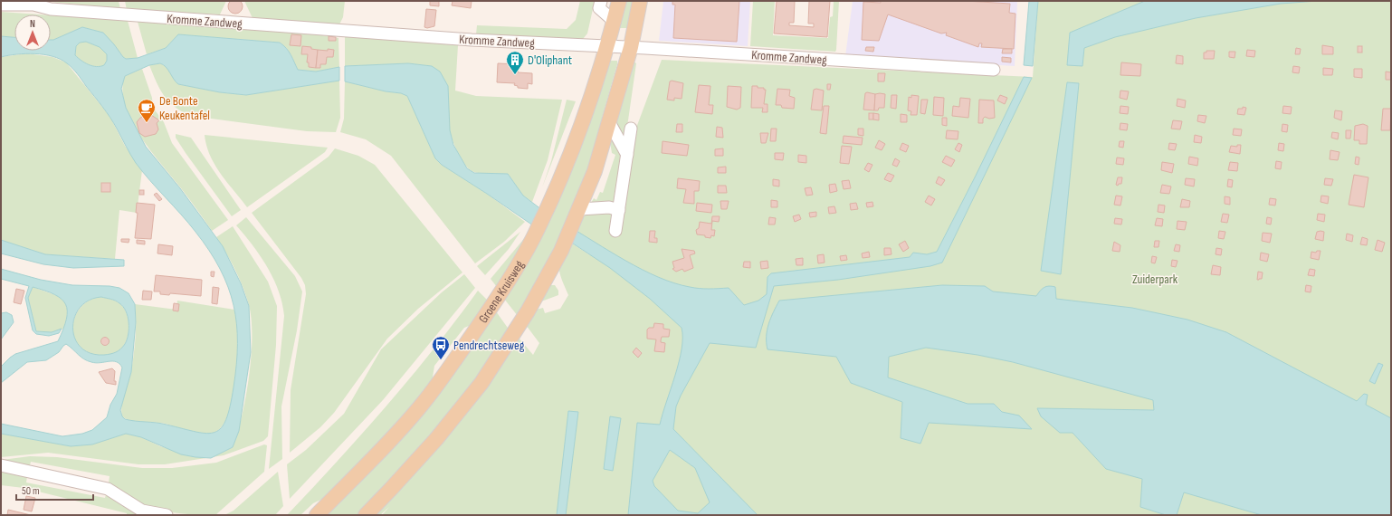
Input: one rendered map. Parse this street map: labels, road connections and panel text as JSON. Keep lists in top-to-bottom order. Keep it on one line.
{"streets":{"main road":["Groene Kruisweg"],"street":["Kromme Zandweg"]},"crossings":[["Kromme Zandweg","Groene Kruisweg"]],"parks":["Zuiderpark"],"places":{"building":["D'Oliphant"],"cafe":["De Bonte Keukentafel"],"bus stop":["Pendrechtseweg"]},"scale_bar":"50 m","north":"top"}
